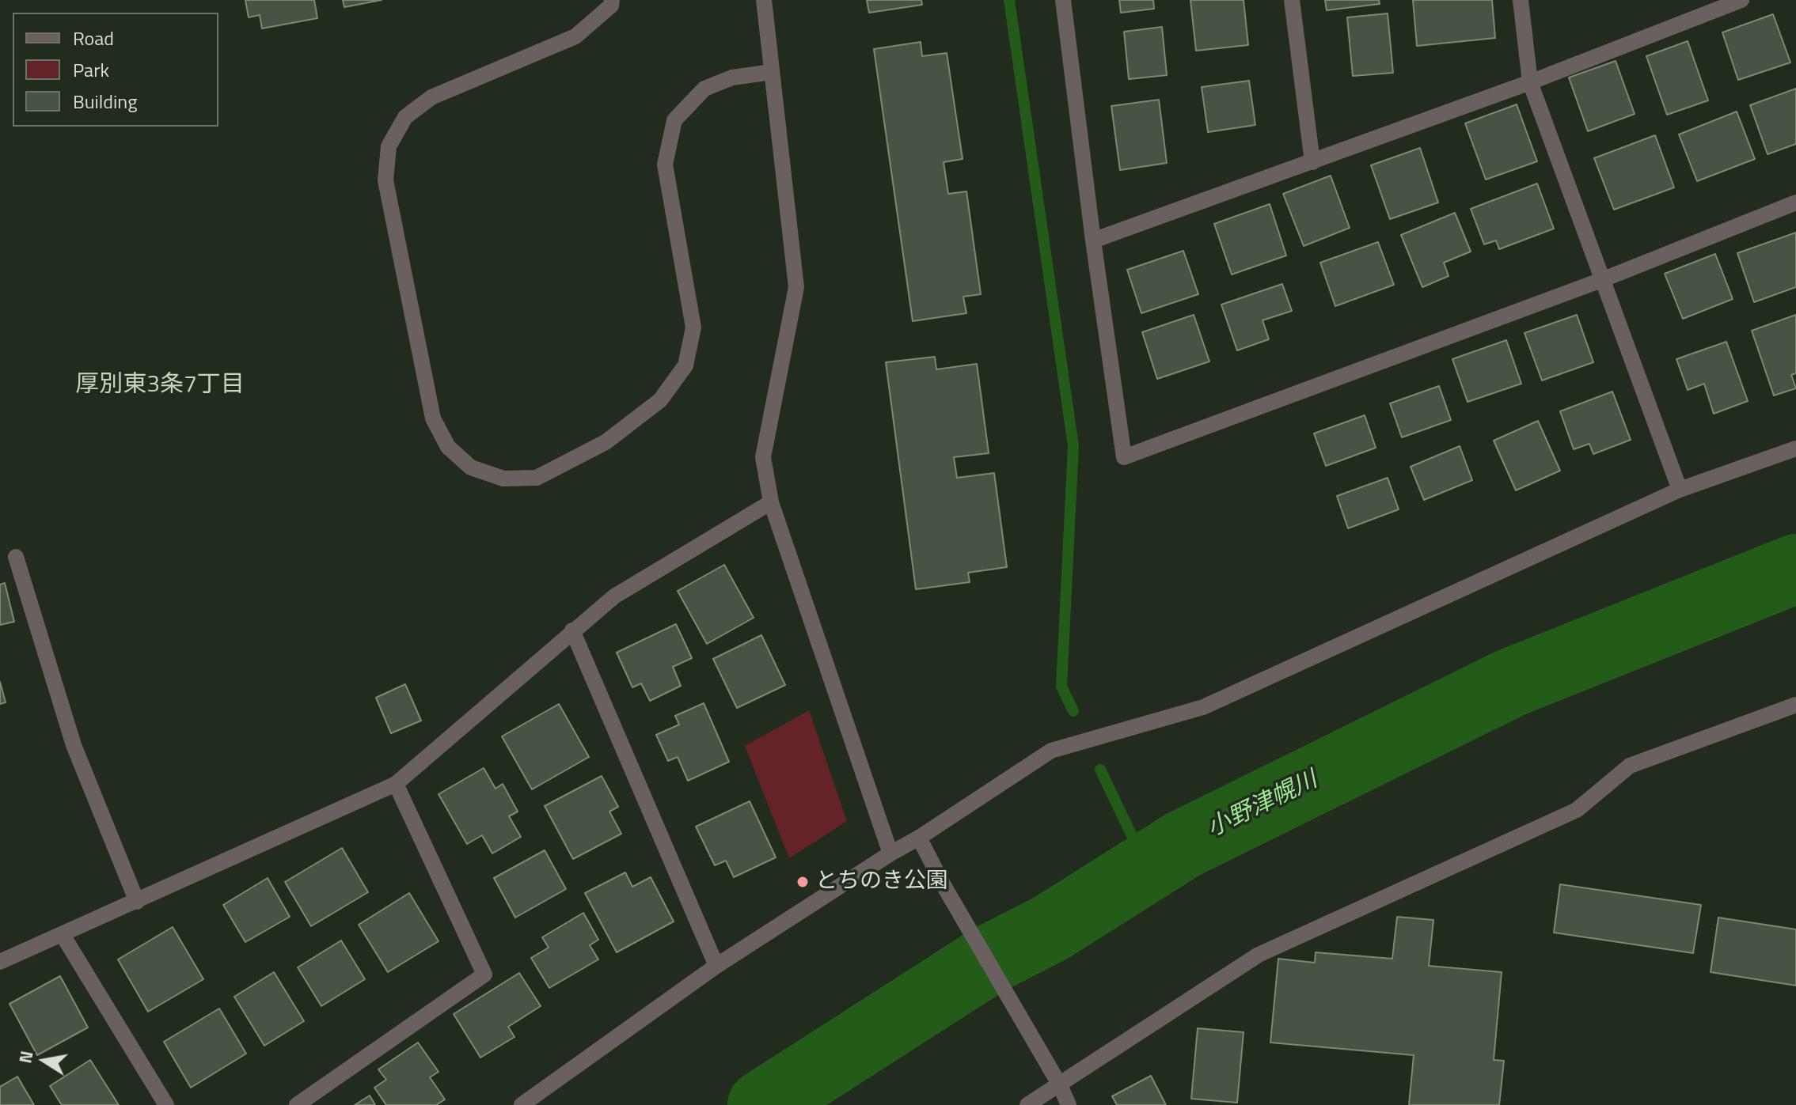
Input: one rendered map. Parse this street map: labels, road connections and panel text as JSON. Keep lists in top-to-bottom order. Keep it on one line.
{"districts":["厚別東3条7丁目"],"water":["小野津幌川"],"places":["とちのき公園"],"legend":["Road","Park","Building"],"north":"left"}
